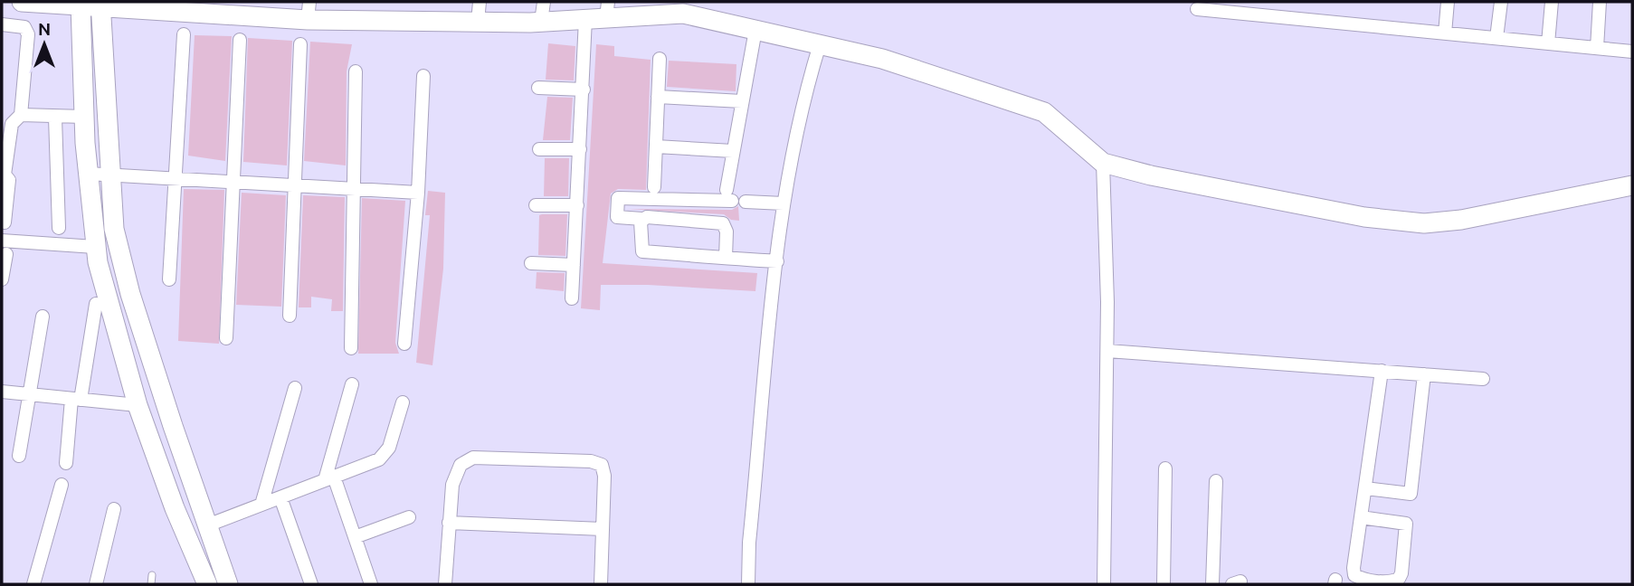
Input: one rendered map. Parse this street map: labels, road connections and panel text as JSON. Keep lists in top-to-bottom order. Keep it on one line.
{"north":"top"}
